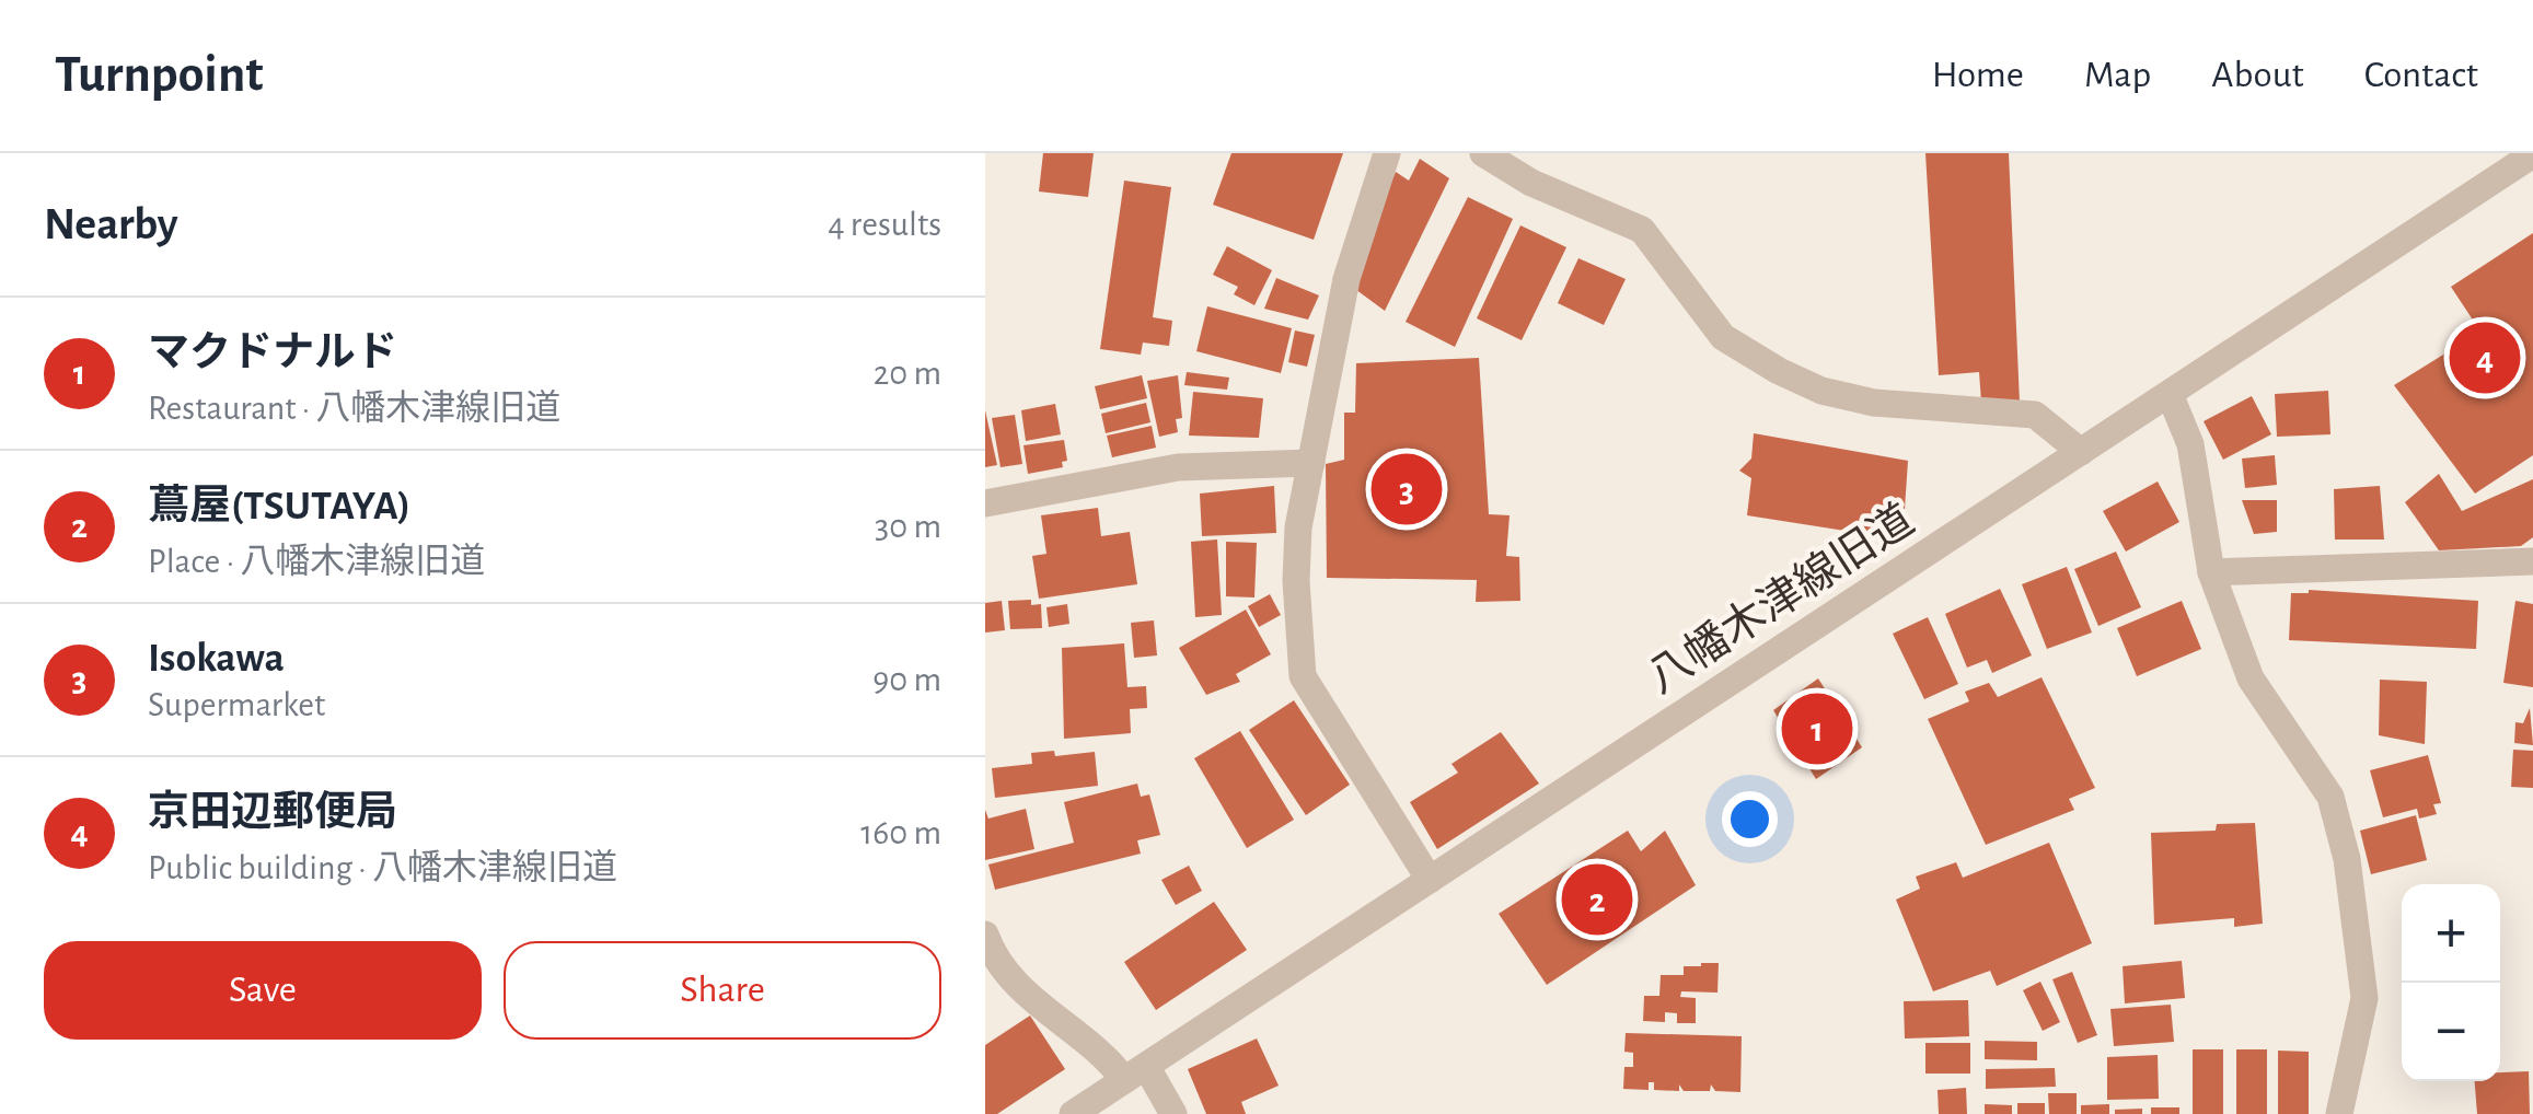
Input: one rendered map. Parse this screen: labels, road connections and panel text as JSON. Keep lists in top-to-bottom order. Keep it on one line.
{"streets":{"street":["八幡木津線旧道"]},"page":{"header":"Turnpoint","nav":["Home","Map","About","Contact"],"heading":["Nearby","4 results"],"list":[{"mark":"1","name":"マクドナルド","note":"Restaurant · 八幡木津線旧道","value":"20 m"},{"mark":"2","name":"蔦屋(TSUTAYA)","note":"Place · 八幡木津線旧道","value":"30 m"},{"mark":"3","name":"Isokawa","note":"Supermarket","value":"90 m"},{"mark":"4","name":"京田辺郵便局","note":"Public building · 八幡木津線旧道","value":"160 m"}],"pins":["4","3","1","2"],"map_buttons":["+","−"],"buttons":["Save","Share"]}}
